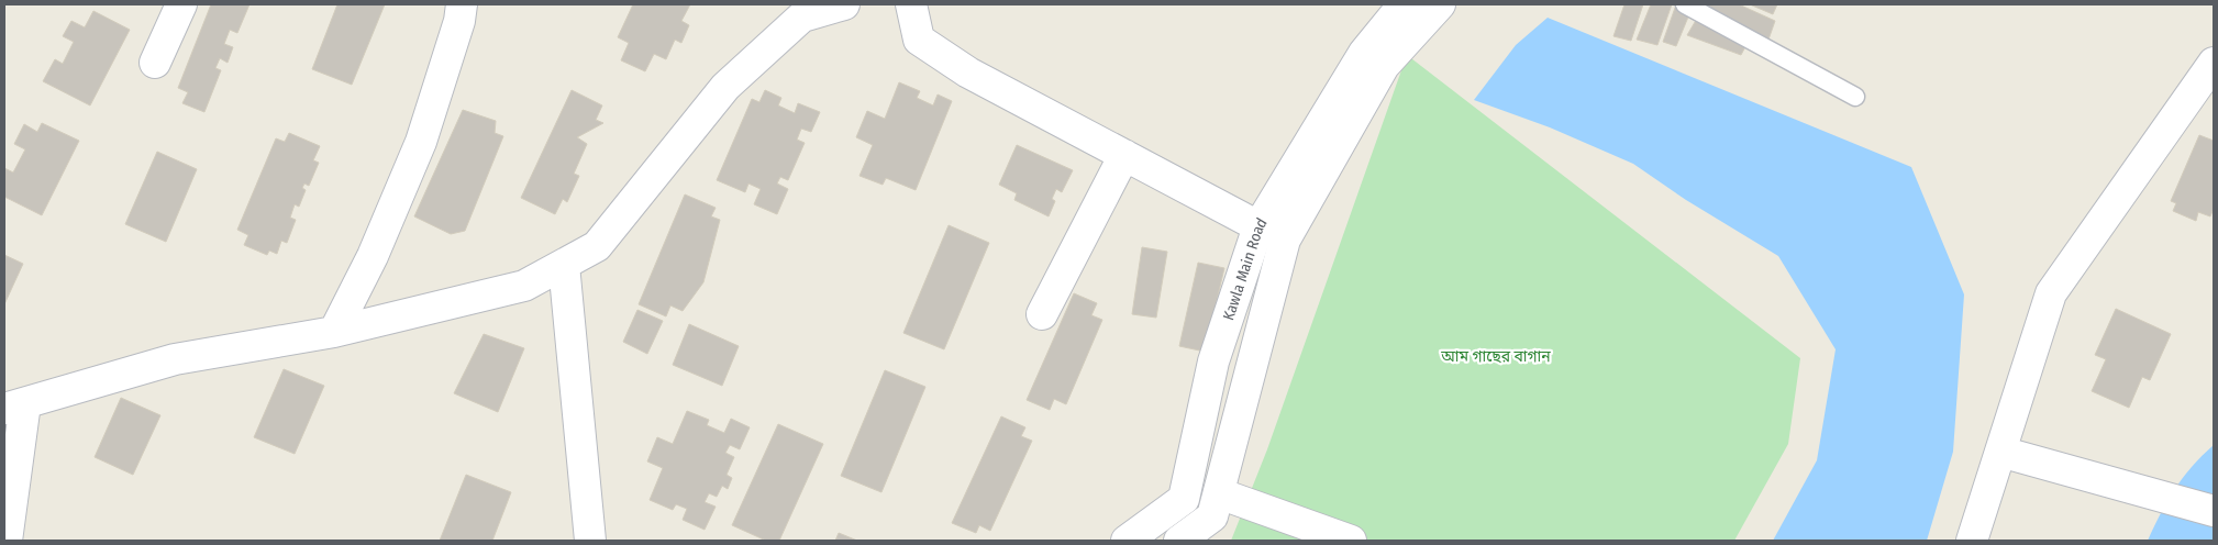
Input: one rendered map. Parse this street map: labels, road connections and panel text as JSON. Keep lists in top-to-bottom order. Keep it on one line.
{"streets":{"street":["Kawla Main Road"]},"parks":["আম গাছের বাগান"]}
